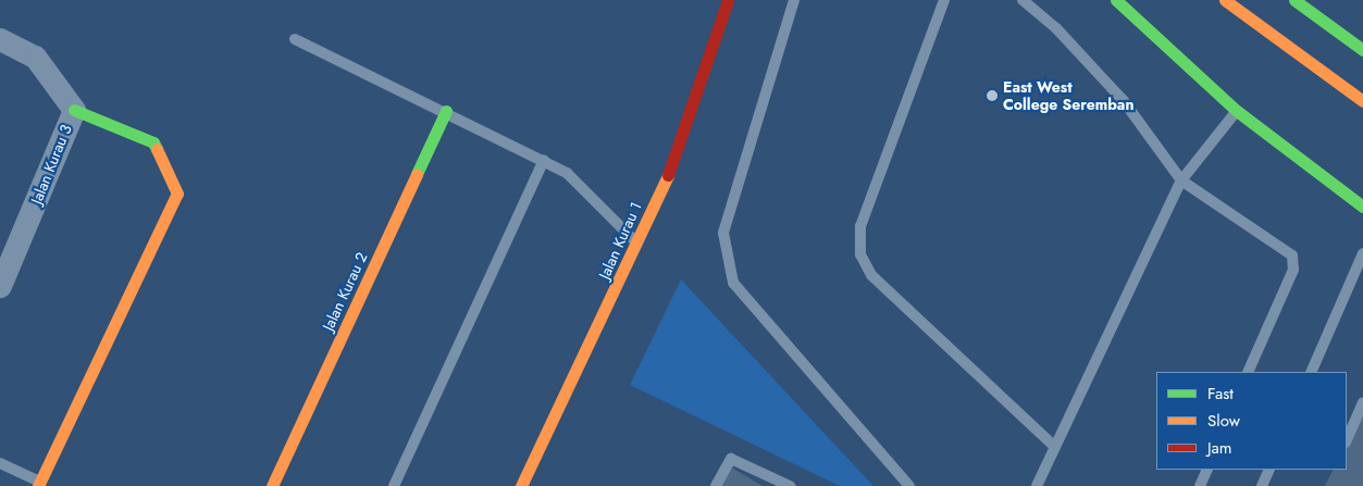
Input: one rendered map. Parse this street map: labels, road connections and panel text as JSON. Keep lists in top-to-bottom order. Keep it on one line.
{"streets":{"street":["Jalan Kurau 3","Jalan Kurau 1","Jalan Kurau 2"]},"places":["East West College Seremban"],"legend":["Fast","Slow","Jam"]}
